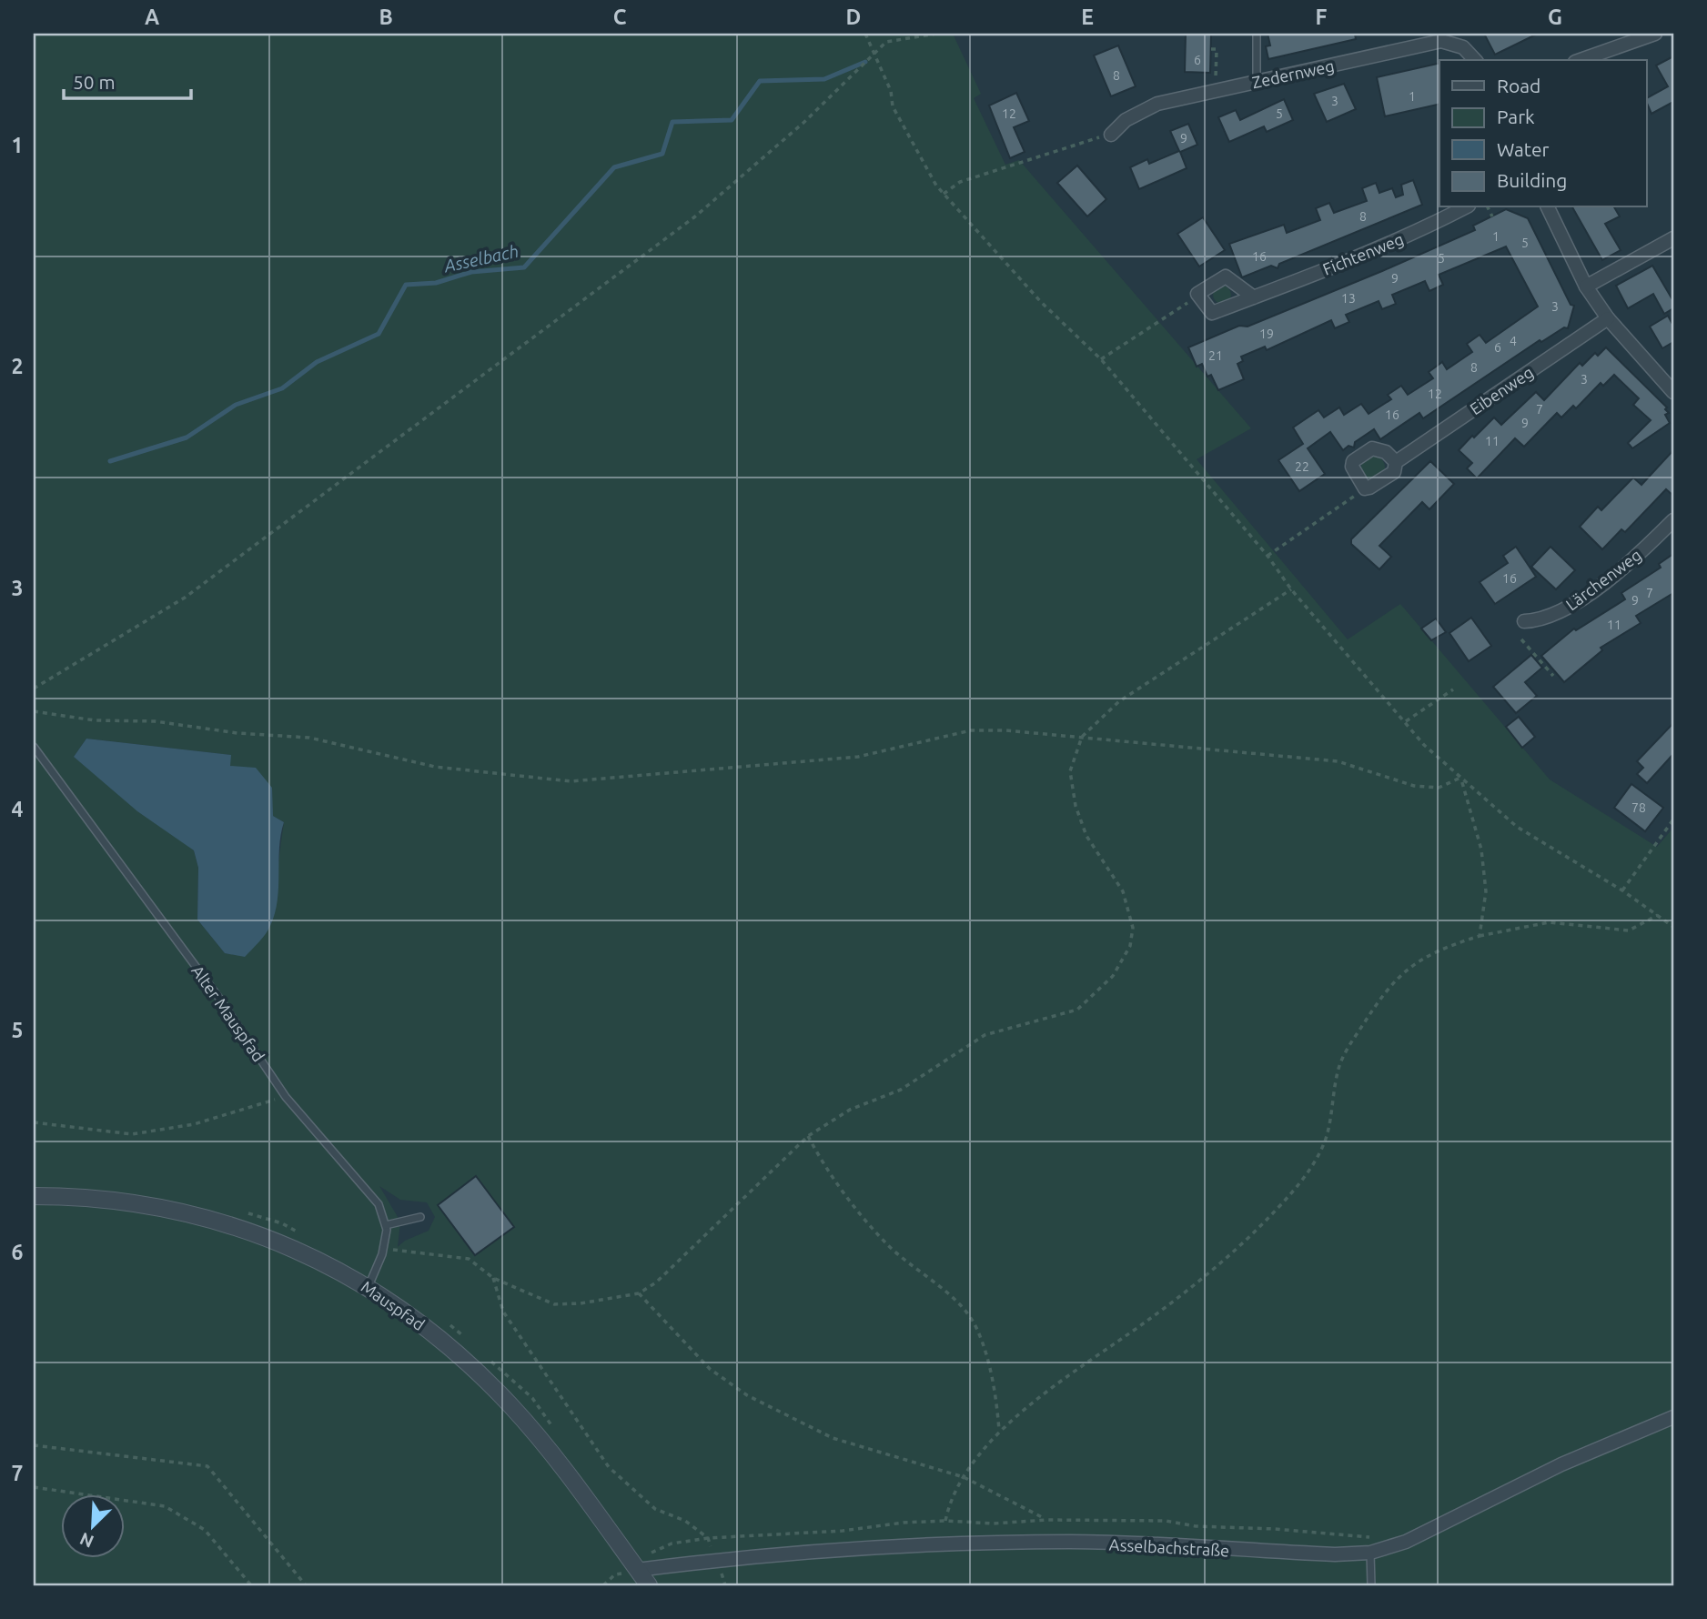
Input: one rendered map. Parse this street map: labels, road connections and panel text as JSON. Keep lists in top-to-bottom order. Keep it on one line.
{"streets":{"street":["Zedernweg","Fichtenweg","Eibenweg","Lärchenweg","Mauspfad","Asselbachstraße"],"lane":["Alter Mauspfad"]},"crossings":[["Alter Mauspfad","Mauspfad"],["Mauspfad","Asselbachstraße"]],"water":["Asselbach"],"house_numbers":["6","8","1","3","12","5","9","8","1","5","16","5","9","13","3","19","4","6","21","8","3","12","7","16","9","11","22","16","7","9","11","78"],"legend":["Road","Park","Water","Building"],"scale_bar":"50 m","north":"bottom left","grid":{"columns":["A","B","C","D","E","F","G"],"rows":["1","2","3","4","5","6","7"]}}
